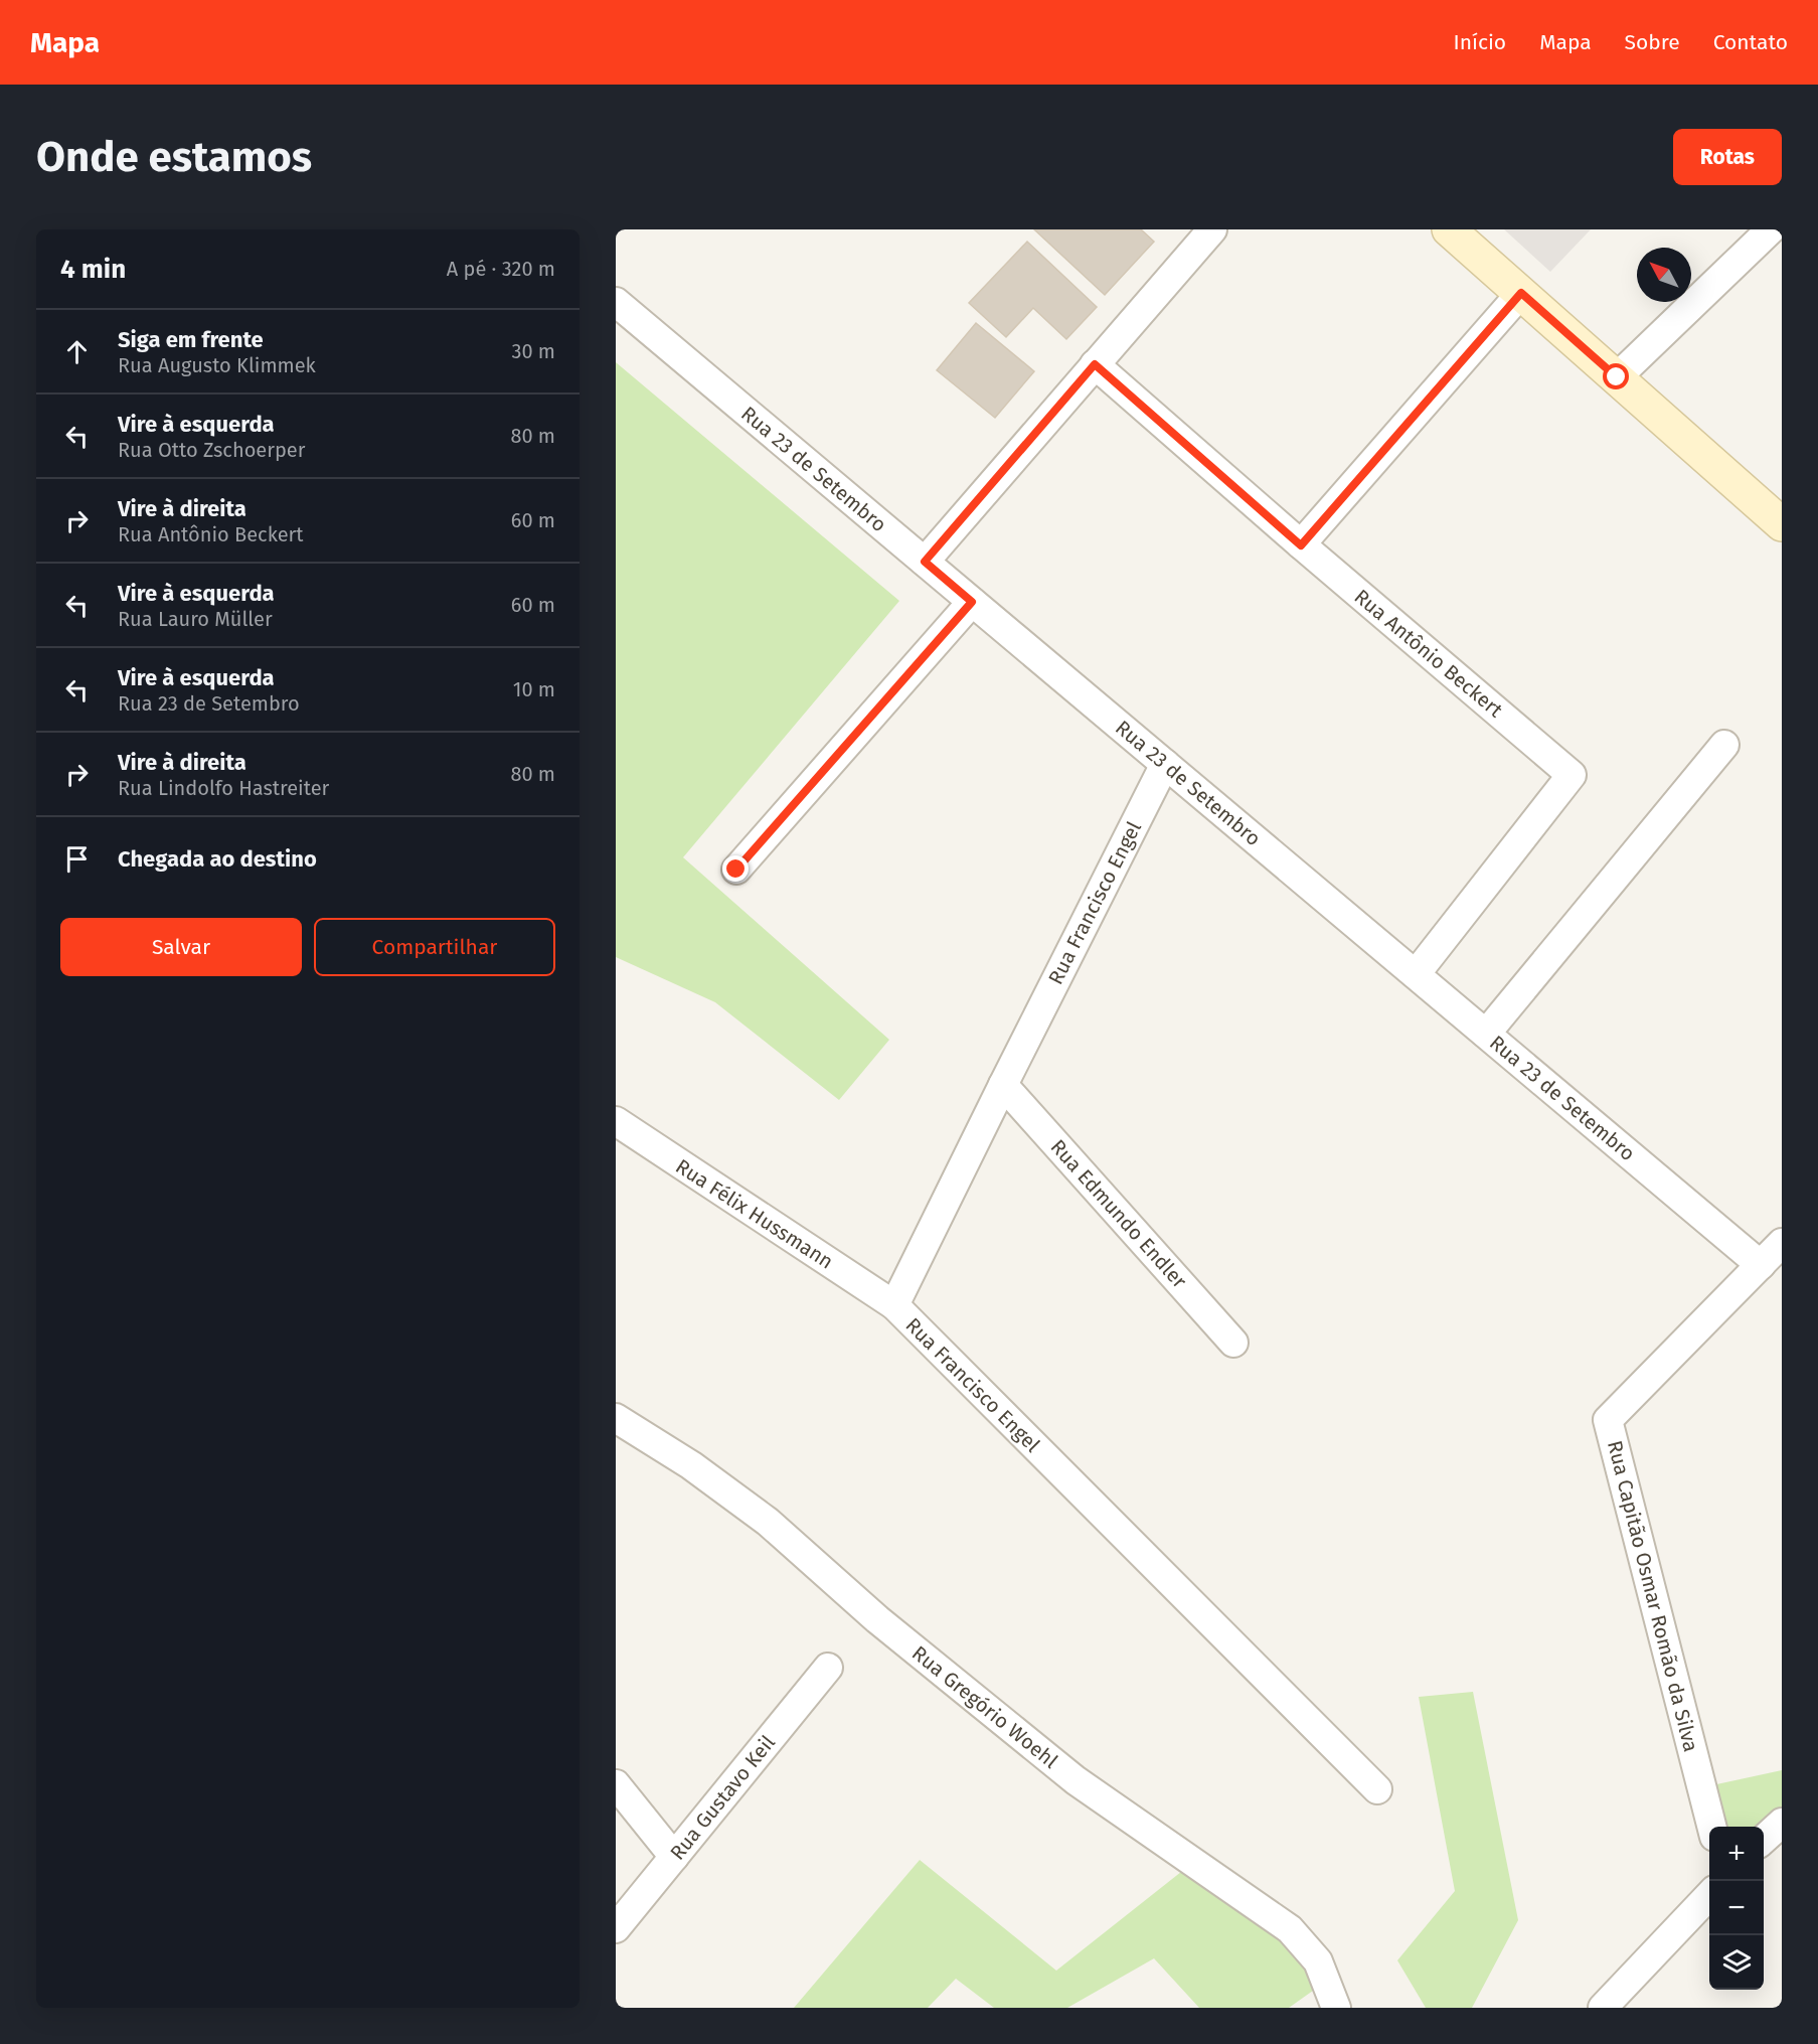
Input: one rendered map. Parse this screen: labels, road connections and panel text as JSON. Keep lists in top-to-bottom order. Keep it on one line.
{"streets":{"street":["Rua 23 de Setembro","Rua Antônio Beckert","Rua Francisco Engel","Rua Félix Hussmann","Rua Edmundo Endler","Rua Capitão Osmar Romão da Silva","Rua Gregório Woehl","Rua Gustavo Keil"]},"crossings":[["Rua 23 de Setembro","Rua Antônio Beckert"],["Rua 23 de Setembro","Rua Francisco Engel"],["Rua 23 de Setembro","Rua Capitão Osmar Romão da Silva"],["Rua Francisco Engel","Rua Félix Hussmann"],["Rua Francisco Engel","Rua Edmundo Endler"]],"north":"top left","page":{"header":"Mapa","nav":["Início","Mapa","Sobre","Contato"],"buttons":["Rotas",["Salvar","Compartilhar"]],"title":"Onde estamos","heading":["4 min","A pé · 320 m"],"list":[["Siga em frente","Rua Augusto Klimmek","30 m"],["Vire à esquerda","Rua Otto Zschoerper","80 m"],["Vire à direita","Rua Antônio Beckert","60 m"],["Vire à esquerda","Rua Lauro Müller","60 m"],["Vire à esquerda","Rua 23 de Setembro","10 m"],["Vire à direita","Rua Lindolfo Hastreiter","80 m"],"Chegada ao destino"],"map_buttons":["+","−"]}}
